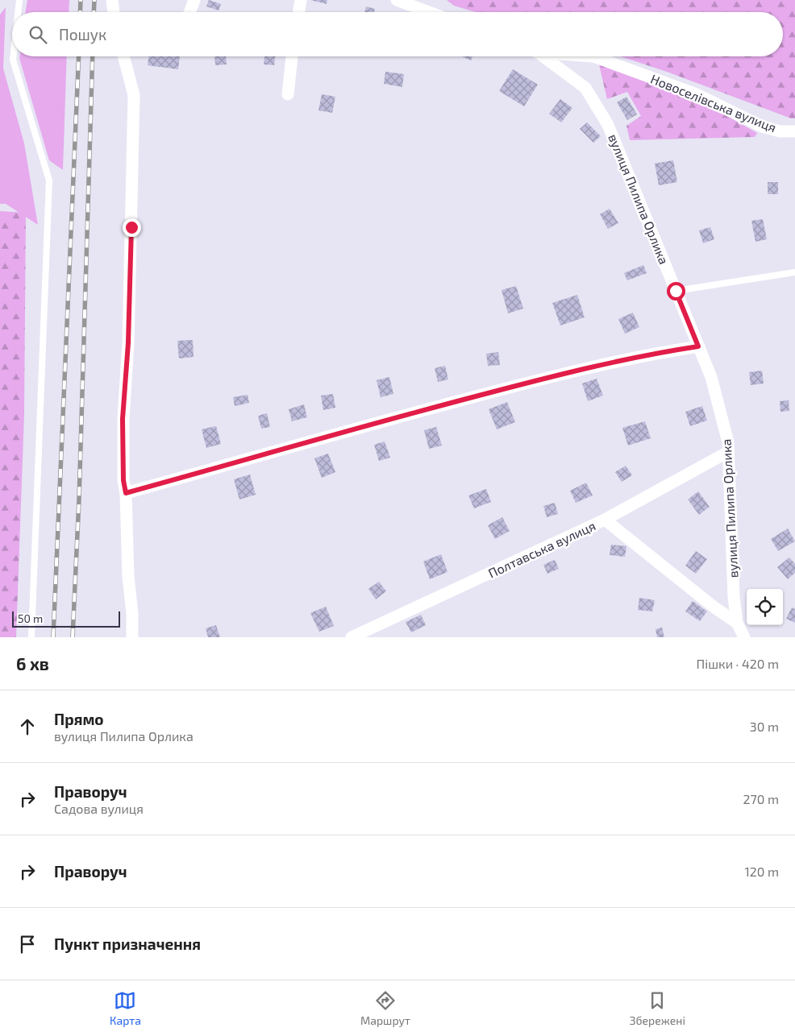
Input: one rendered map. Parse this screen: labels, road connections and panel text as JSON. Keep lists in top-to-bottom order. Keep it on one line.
{"streets":{"street":["Новоселівська вулиця","вулиця Пилипа Орлика","Полтавська вулиця"]},"crossings":[["вулиця Пилипа Орлика","Полтавська вулиця"]],"scale_bar":"50 m","page":{"search":"Пошук","scale":"50 m","heading":["6 хв","Пішки · 420 m"],"list":[["Прямо","вулиця Пилипа Орлика","30 m"],["Праворуч","Садова вулиця","270 m"],["Праворуч","120 m"],"Пункт призначення"],"nav":["Карта","Маршрут","Збережені"]}}
